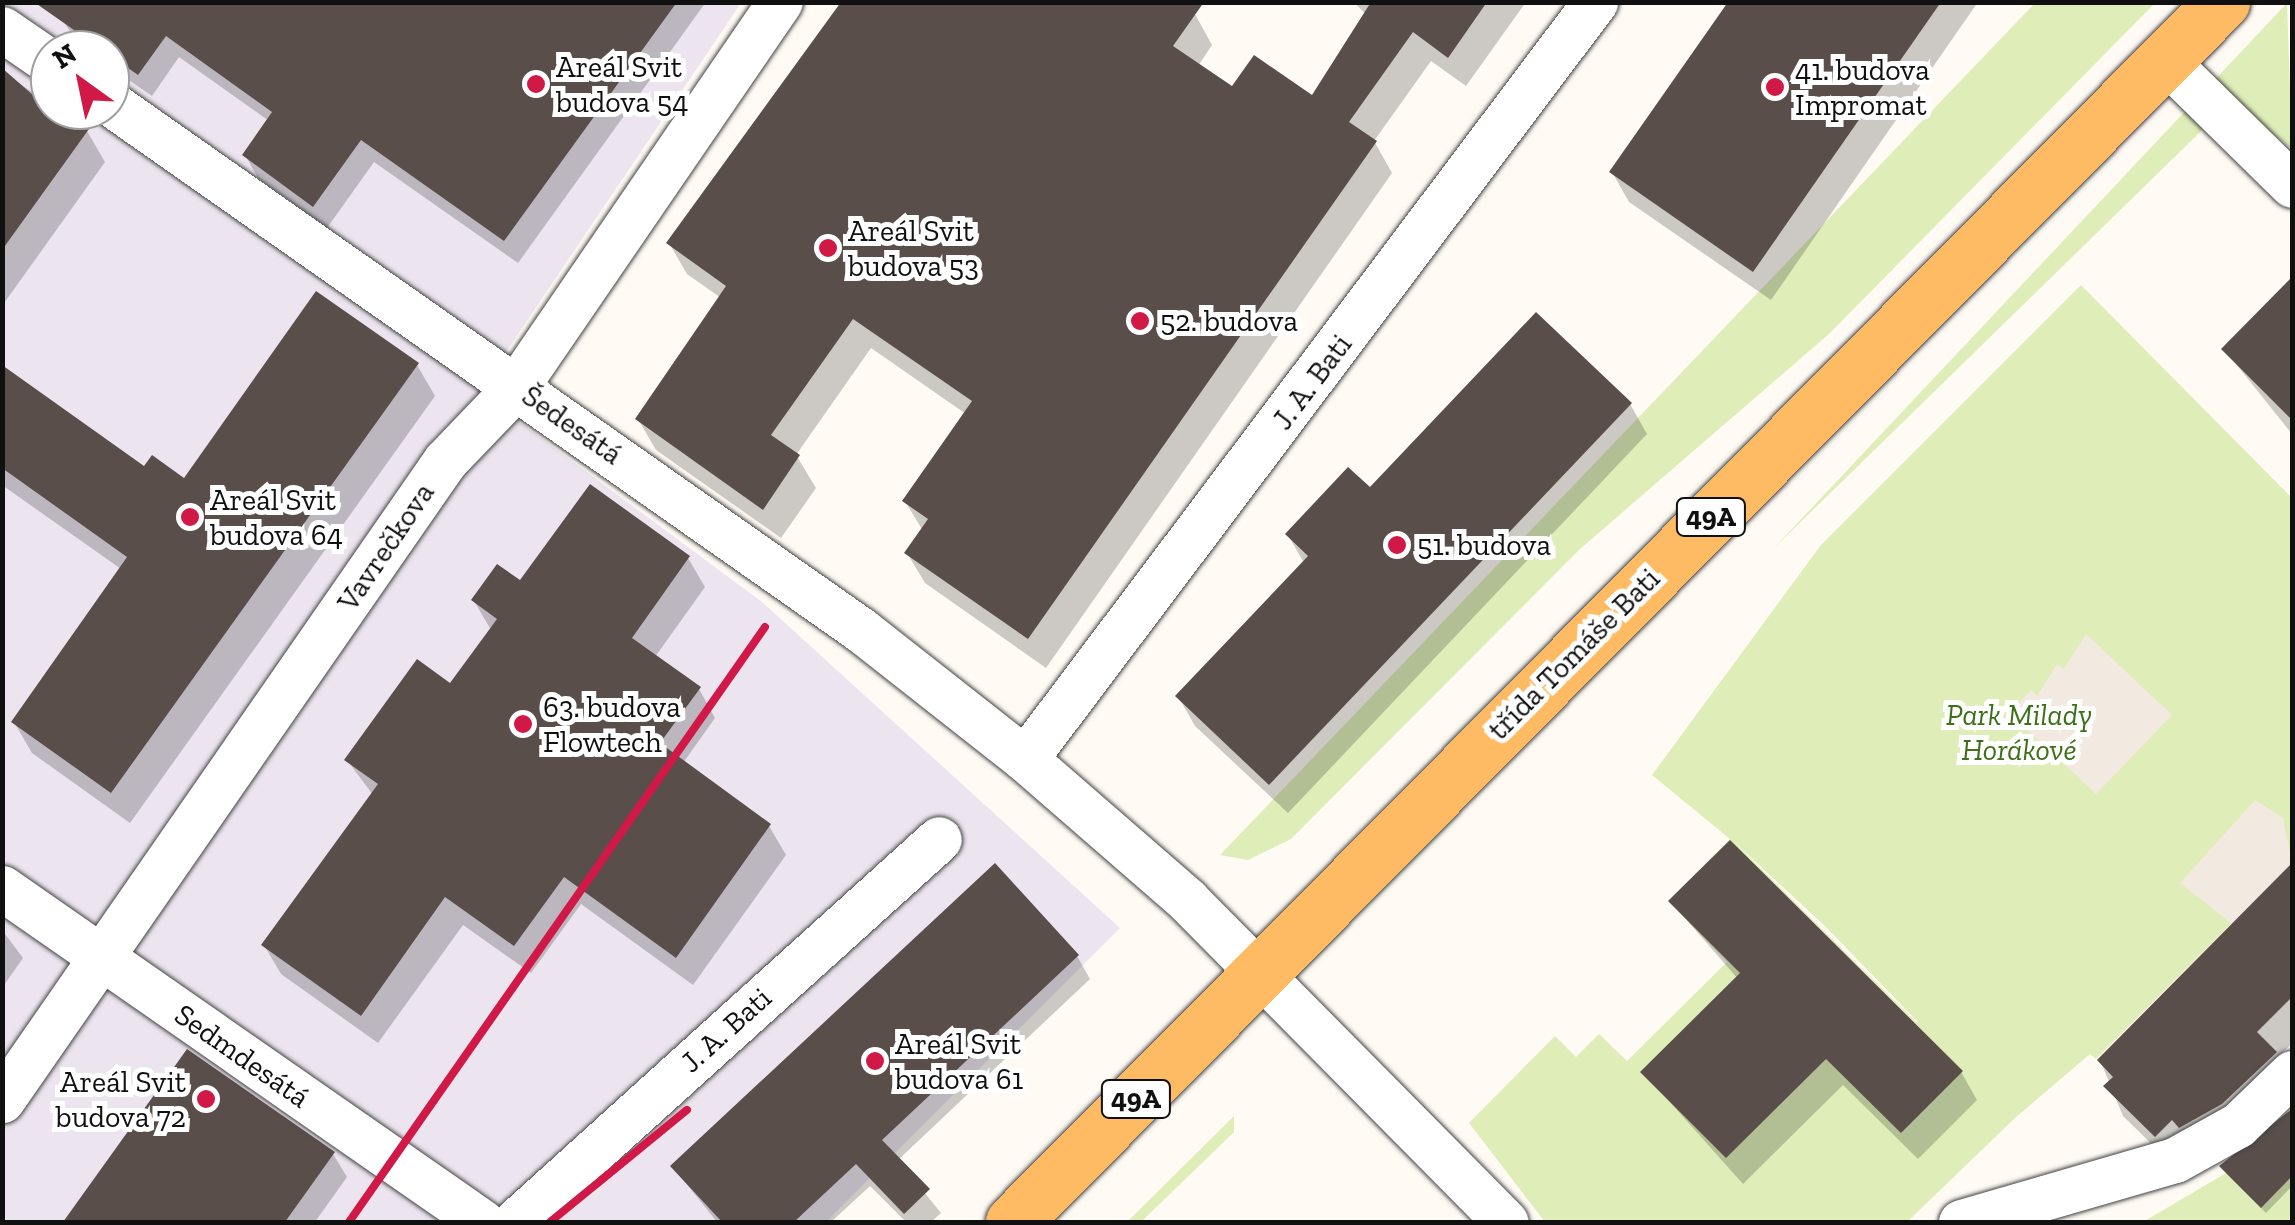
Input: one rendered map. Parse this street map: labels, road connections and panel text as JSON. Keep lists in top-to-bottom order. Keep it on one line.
{"streets":{"main road":["49A","třída Tomáše Bati"],"street":["J. A. Bati","Šedesátá","Vavrečkova","Sedmdesátá"]},"crossings":[["J. A. Bati","Šedesátá"],["Šedesátá","Vavrečkova"],["Šedesátá","třída Tomáše Bati"],["Vavrečkova","Sedmdesátá"]],"parks":["Park Milady Horákové"],"places":["Areál Svit budova 54","41. budova Impromat","Areál Svit budova 53","52. budova","Areál Svit budova 64","51. budova","63. budova Flowtech","Areál Svit budova 61","Areál Svit budova 72"],"north":"top left"}
